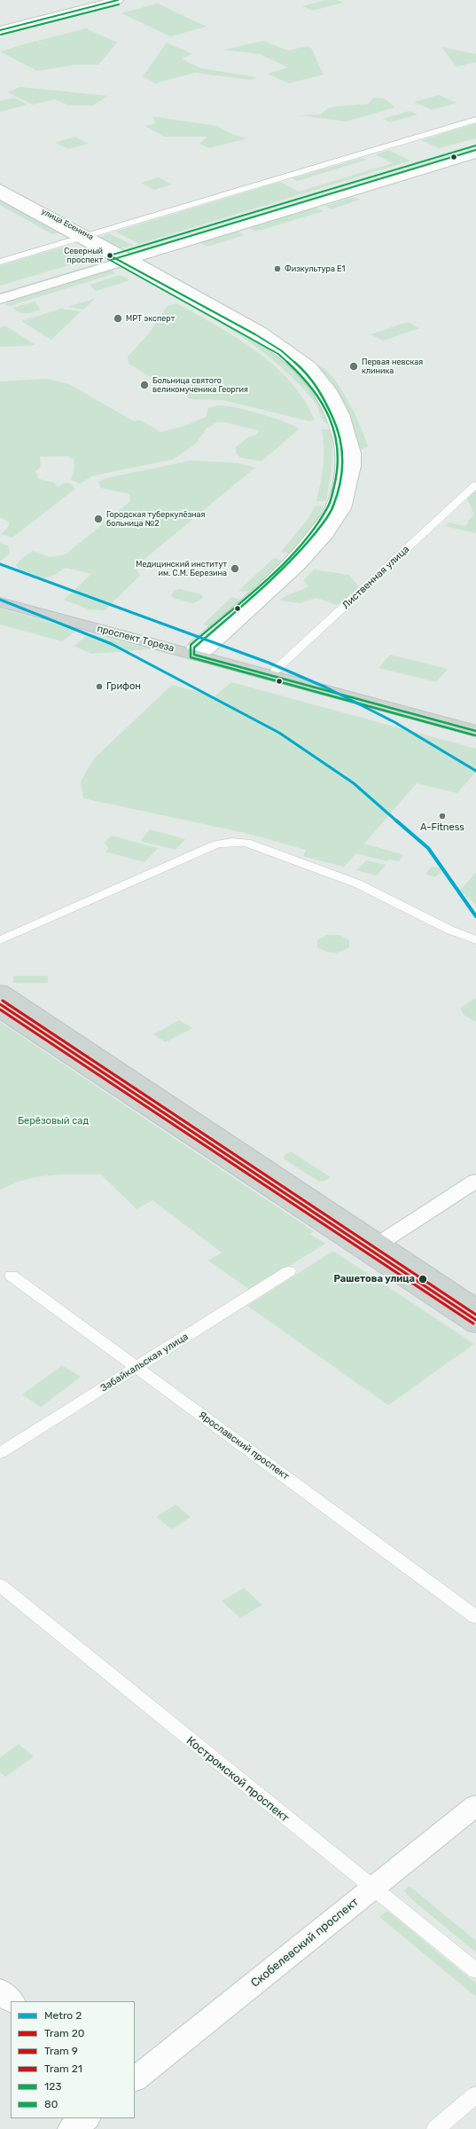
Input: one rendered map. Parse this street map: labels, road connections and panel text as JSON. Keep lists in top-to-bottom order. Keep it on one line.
{"streets":{"main road":["проспект Тореза"],"street":["улица Есенина","Лиственная улица","Забайкальская улица","Ярославский проспект","Костромской проспект","Скобелевский проспект"]},"crossings":[["улица Есенина","проспект Тореза"],["Лиственная улица","проспект Тореза"],["Забайкальская улица","Ярославский проспект"],["Костромской проспект","Скобелевский проспект"]],"parks":["Берёзовый сад"],"places":["Северный проспект","Физкультура Е1","МРТ эксперт","Первая невская клиника","Больница святого великомученика Георгия","Городская туберкулёзная больница №2","Медицинский институт им. С.М. Березина","Грифон","A-Fitness","Рашетова улица"],"lines":["transit line 123","transit line 80","metro line 2","tram line 21","tram line 20","tram line 9"],"legend":["Metro 2","Tram 20","Tram 9","Tram 21","123","80"]}
